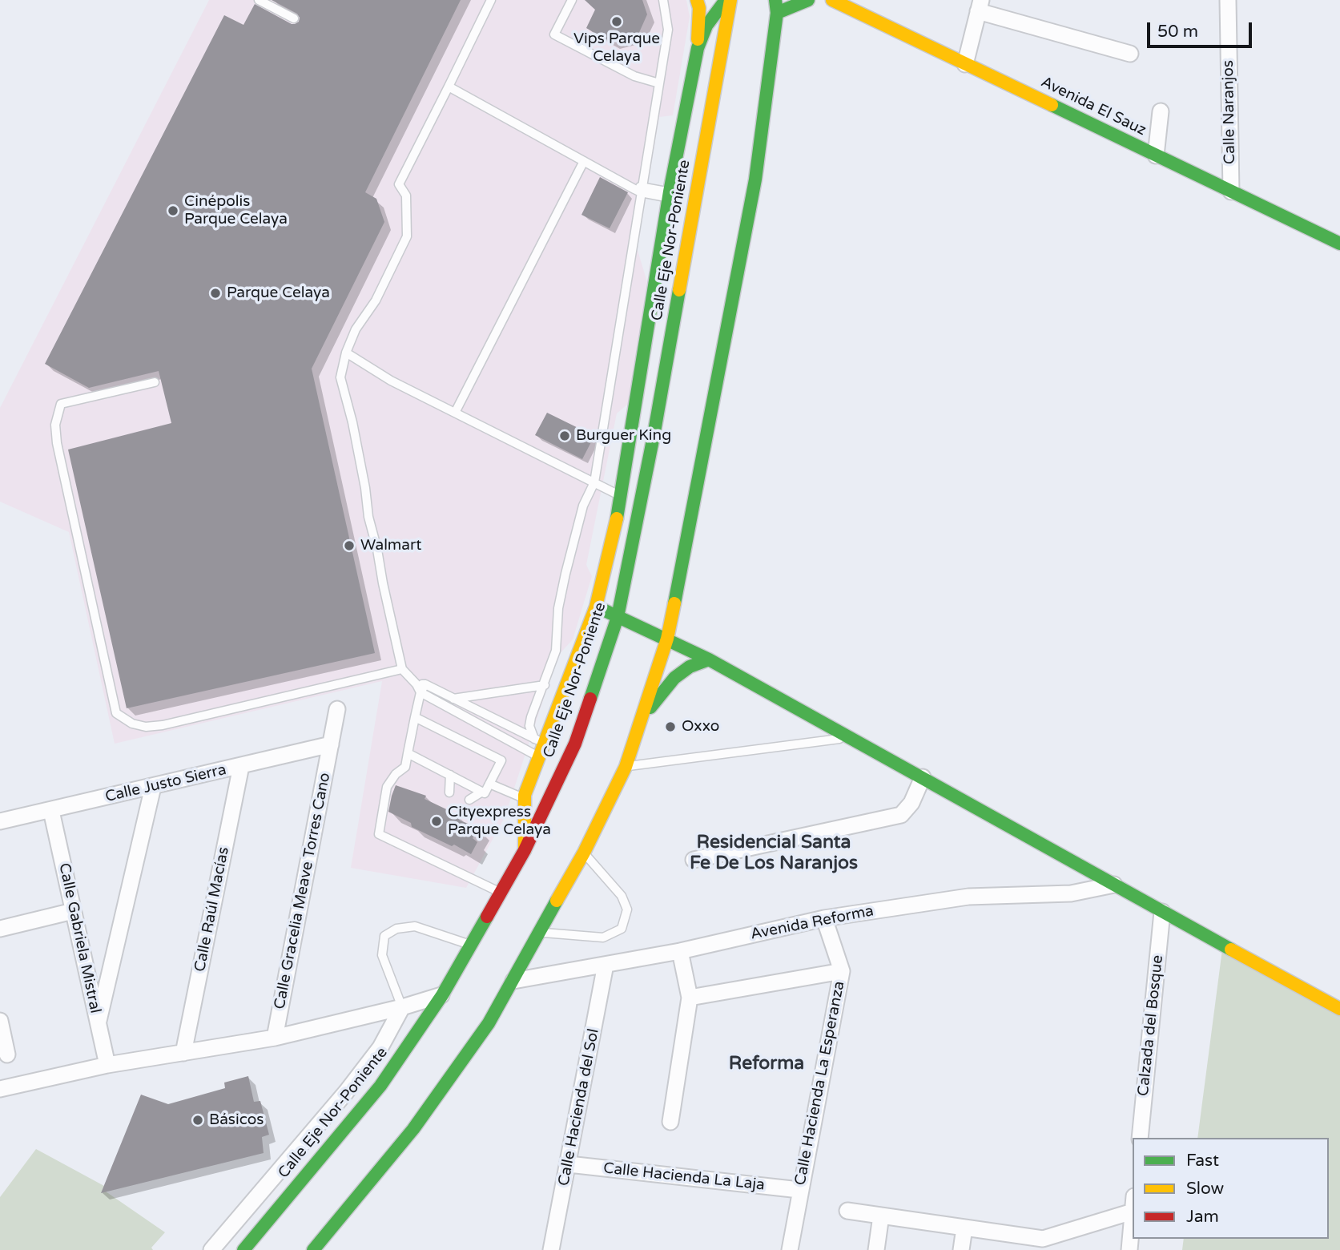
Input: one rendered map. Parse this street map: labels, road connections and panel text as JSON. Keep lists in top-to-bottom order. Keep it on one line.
{"streets":{"main road":["Avenida El Sauz","Calle Eje Nor-Poniente"],"street":["Calle Naranjos","Calle Justo Sierra","Calle Gracelia Meave Torres Cano","Calle Raúl Macías","Avenida Reforma","Calle Gabriela Mistral","Calzada del Bosque","Calle Hacienda La Esperanza","Calle Hacienda del Sol","Calle Hacienda La Laja"]},"crossings":[["Avenida El Sauz","Calle Naranjos"],["Calle Justo Sierra","Calle Gracelia Meave Torres Cano"],["Calle Justo Sierra","Calle Raúl Macías"],["Calle Justo Sierra","Calle Gabriela Mistral"],["Avenida Reforma","Calle Hacienda La Esperanza"],["Avenida Reforma","Calle Hacienda del Sol"],["Calle Hacienda La Esperanza","Calle Hacienda La Laja"],["Calle Hacienda del Sol","Calle Hacienda La Laja"]],"districts":["Residencial Santa Fe De Los Naranjos","Reforma"],"places":["Vips Parque Celaya","Cinépolis Parque Celaya","Parque Celaya","Burguer King","Walmart","Oxxo","Cityexpress Parque Celaya","Básicos"],"legend":["Fast","Slow","Jam"],"scale_bar":"50 m"}
